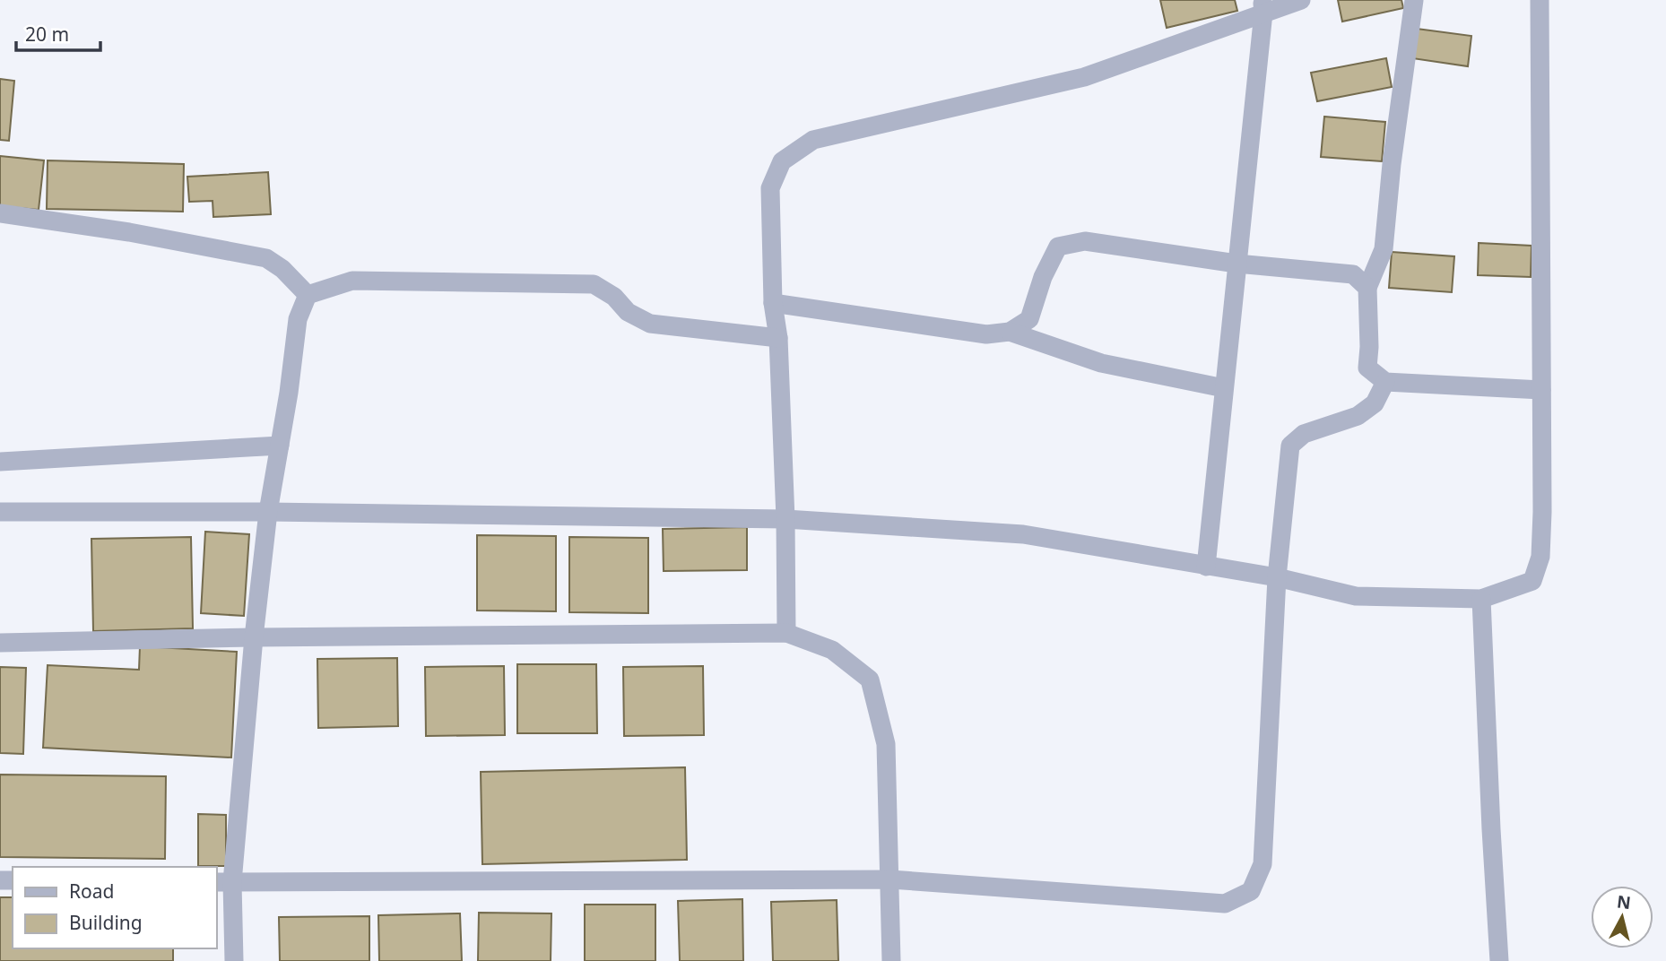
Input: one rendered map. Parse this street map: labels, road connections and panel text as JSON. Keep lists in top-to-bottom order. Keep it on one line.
{"legend":["Road","Building"],"scale_bar":"20 m","north":"top"}
